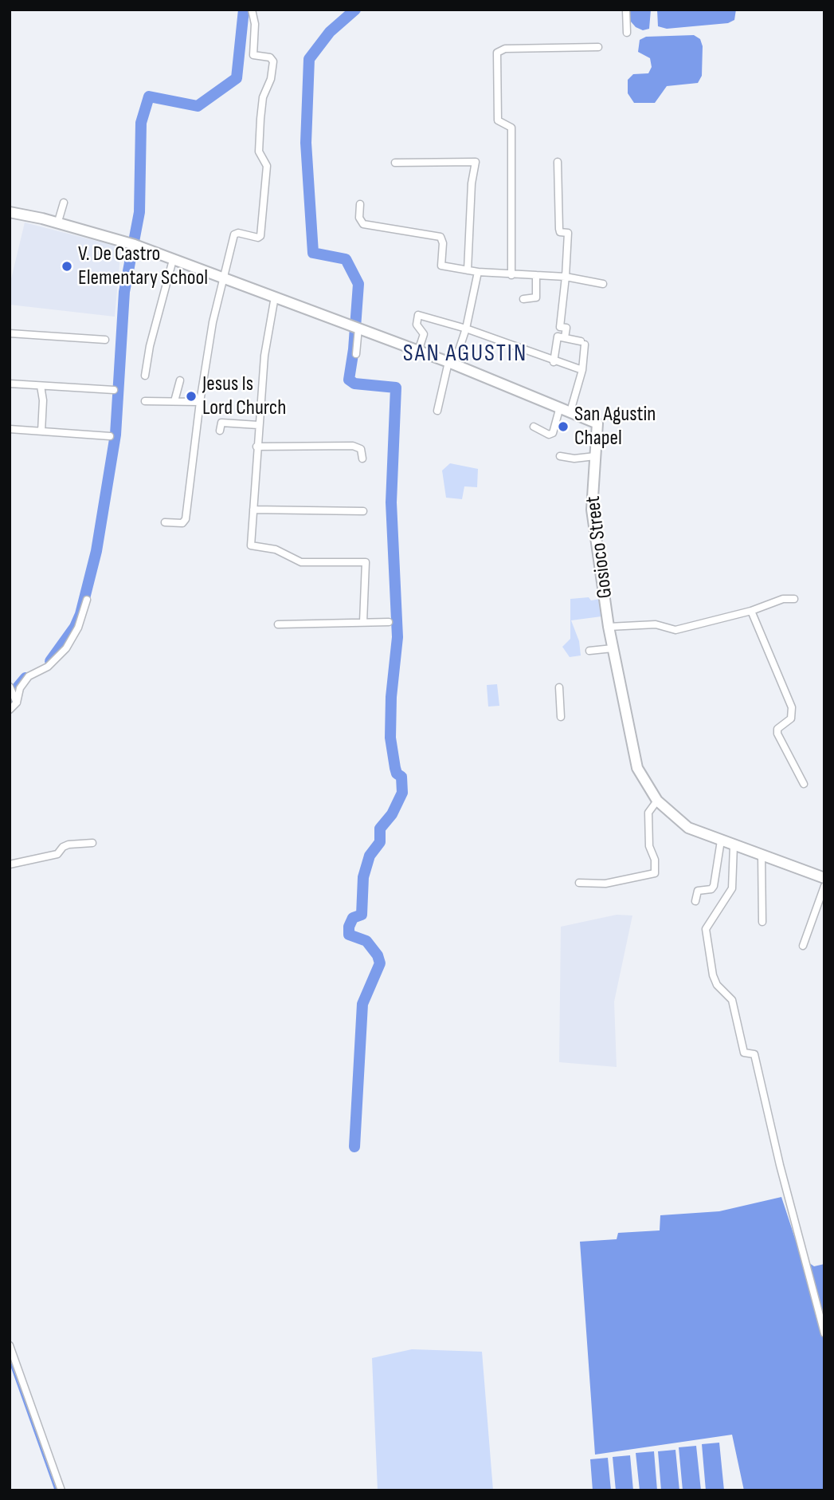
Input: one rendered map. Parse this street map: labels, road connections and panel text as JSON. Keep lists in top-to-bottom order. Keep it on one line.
{"streets":{"street":["Gosioco Street"]},"districts":["SAN AGUSTIN"],"places":["V. De Castro Elementary School","Jesus Is Lord Church","San Agustin Chapel"]}
